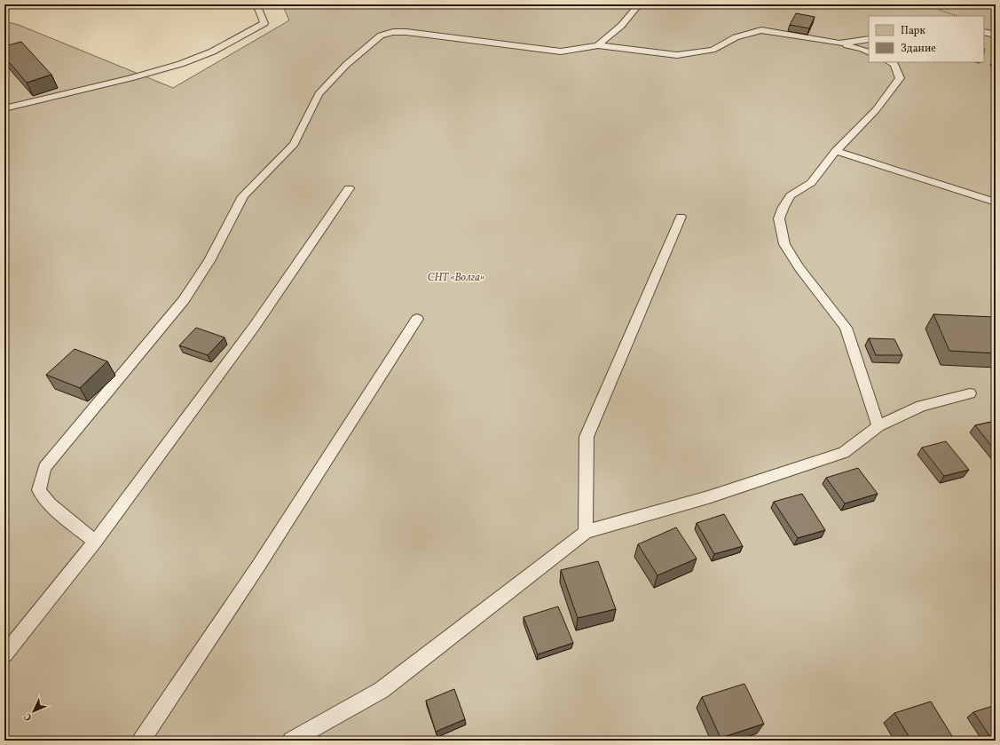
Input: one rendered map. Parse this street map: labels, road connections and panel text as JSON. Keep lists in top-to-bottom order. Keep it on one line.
{"parks":["СНТ «Волга»"],"legend":["Парк","Здание"],"north":"bottom left"}
